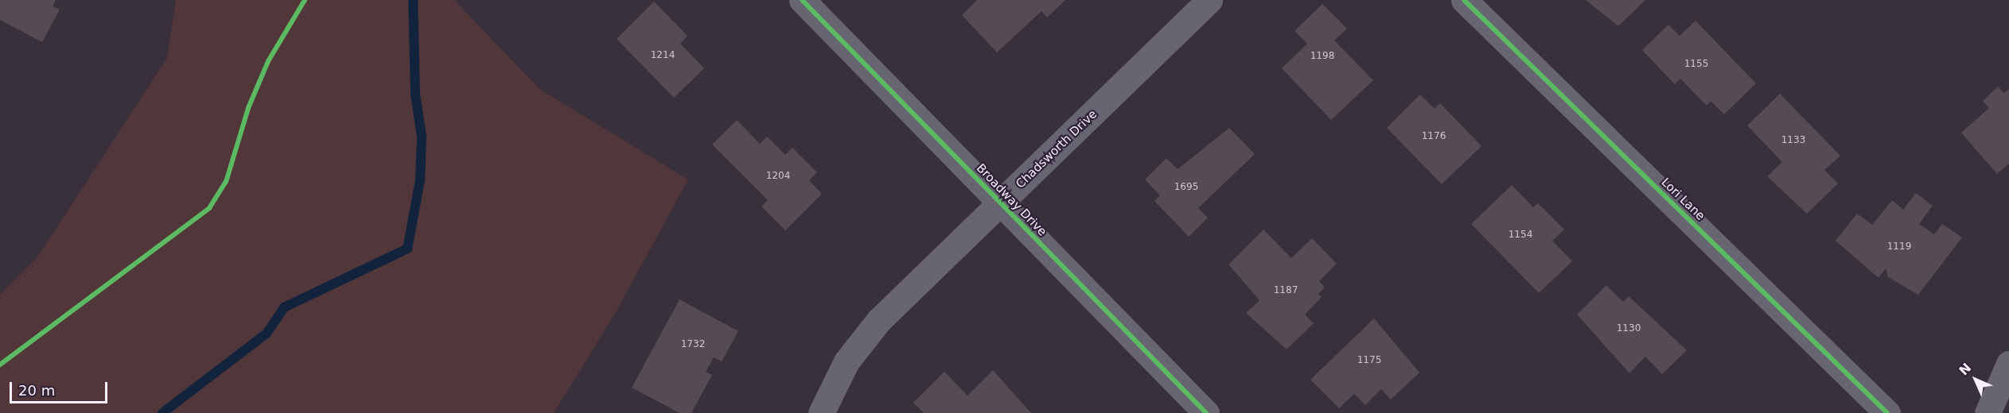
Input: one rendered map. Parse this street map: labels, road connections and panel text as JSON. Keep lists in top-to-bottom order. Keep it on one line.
{"streets":{"street":["Chadsworth Drive","Lori Lane","Broadway Drive"]},"crossings":[["Chadsworth Drive","Broadway Drive"]],"house_numbers":["1214","1198","1155","1176","1133","1204","1695","1154","1119","1187","1130","1732","1175"],"scale_bar":"20 m","north":"top left"}
